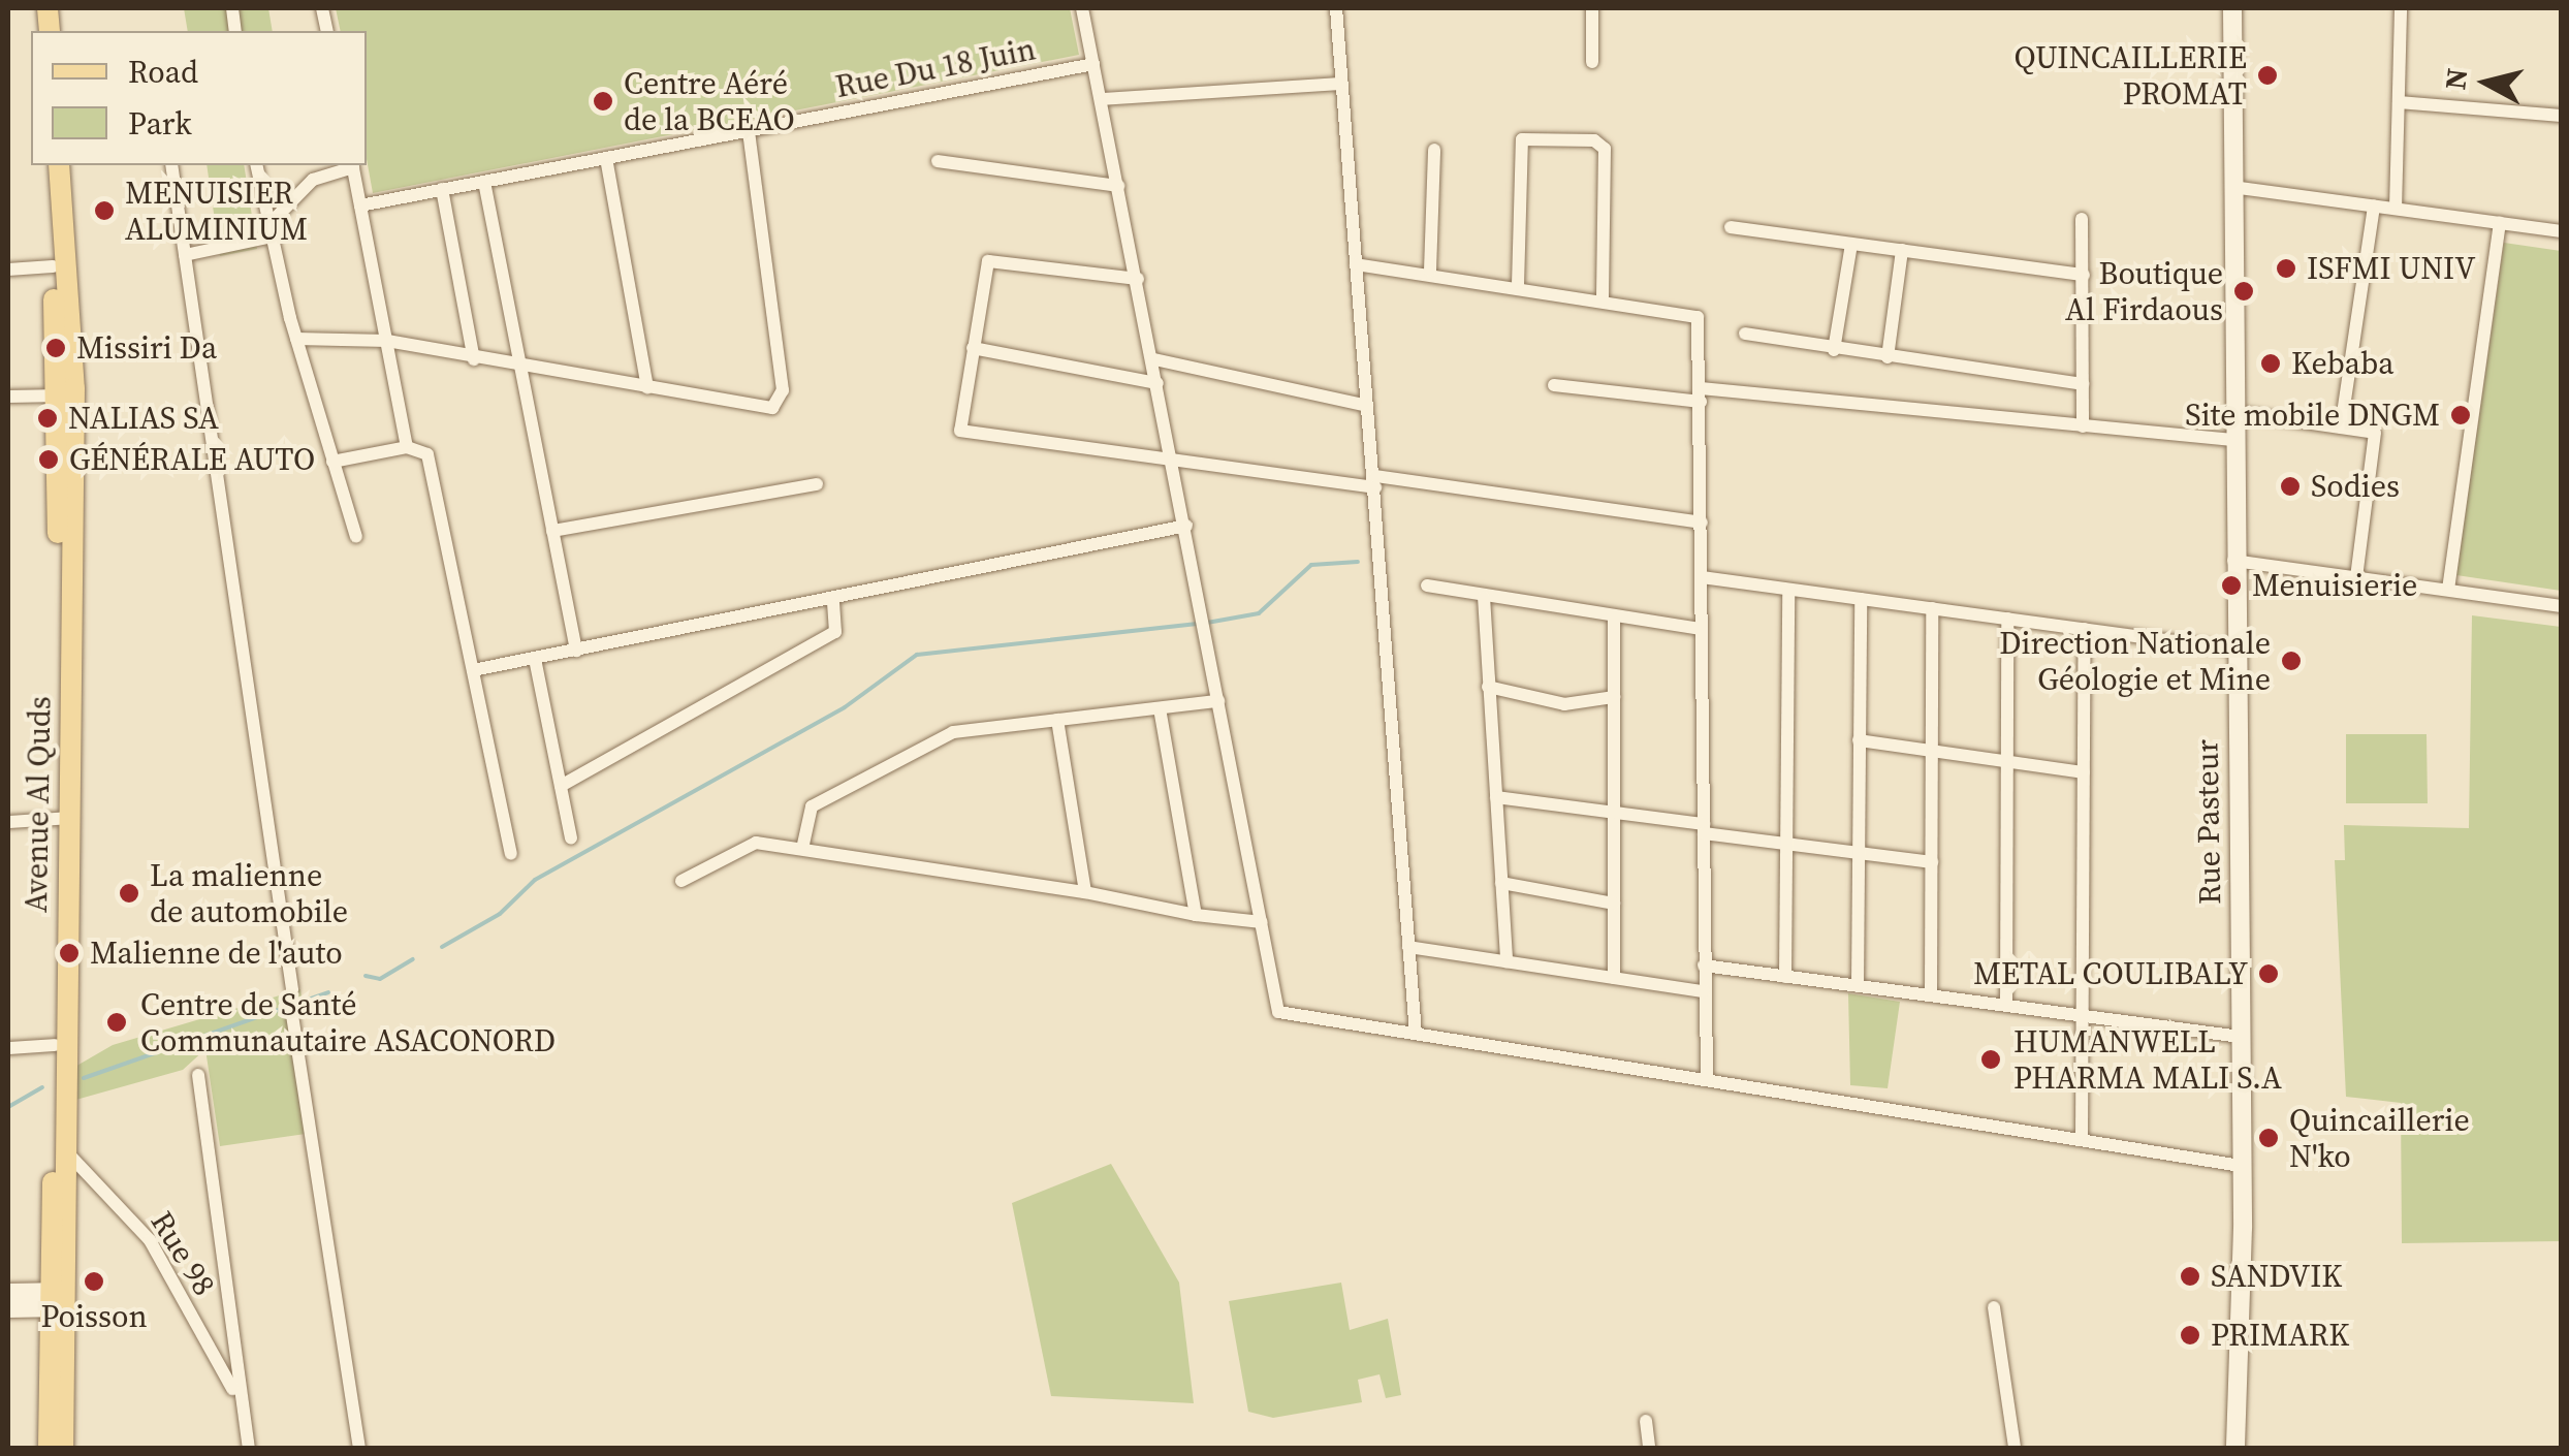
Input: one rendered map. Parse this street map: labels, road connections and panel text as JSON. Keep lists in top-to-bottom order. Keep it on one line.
{"streets":{"main road":["Avenue Al Quds","Rue Pasteur"],"street":["Rue Du 18 Juin","Rue 98"]},"crossings":[["Avenue Al Quds","Rue 98"]],"places":["QUINCAILLERIE PROMAT","Centre Aéré de la BCEAO","MENUISIER ALUMINIUM","ISFMI UNIV","Boutique Al Firdaous","Missiri Da","Kebaba","Site mobile DNGM","NALIAS SA","GÉNÉRALE AUTO","Sodies","Menuisierie","Direction Nationale Géologie et Mine","La malienne de automobile","Malienne de l'auto","METAL COULIBALY","Centre de Santé Communautaire ASACONORD","HUMANWELL PHARMA MALI S.A","Quincaillerie N'ko","SANDVIK","Poisson","PRIMARK"],"legend":["Road","Park"],"north":"left"}
